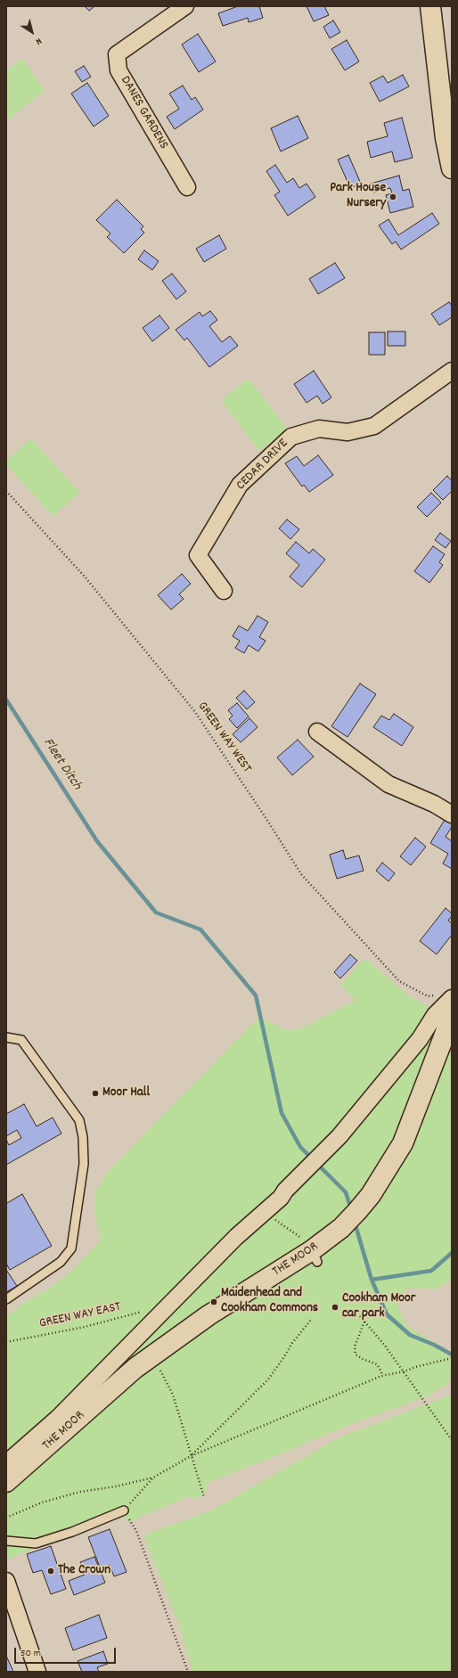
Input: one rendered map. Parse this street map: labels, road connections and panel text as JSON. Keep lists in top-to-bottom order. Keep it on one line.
{"streets":{"main road":["THE MOOR"],"street":["DANES GARDENS","CEDAR DRIVE"],"path":["GREEN WAY WEST","GREEN WAY EAST"]},"water":["Fleet Ditch"],"places":["Park House Nursery","Moor Hall","Maidenhead and Cookham Commons","Cookham Moor car park","The Crown"],"scale_bar":"50 m","north":"bottom right"}
